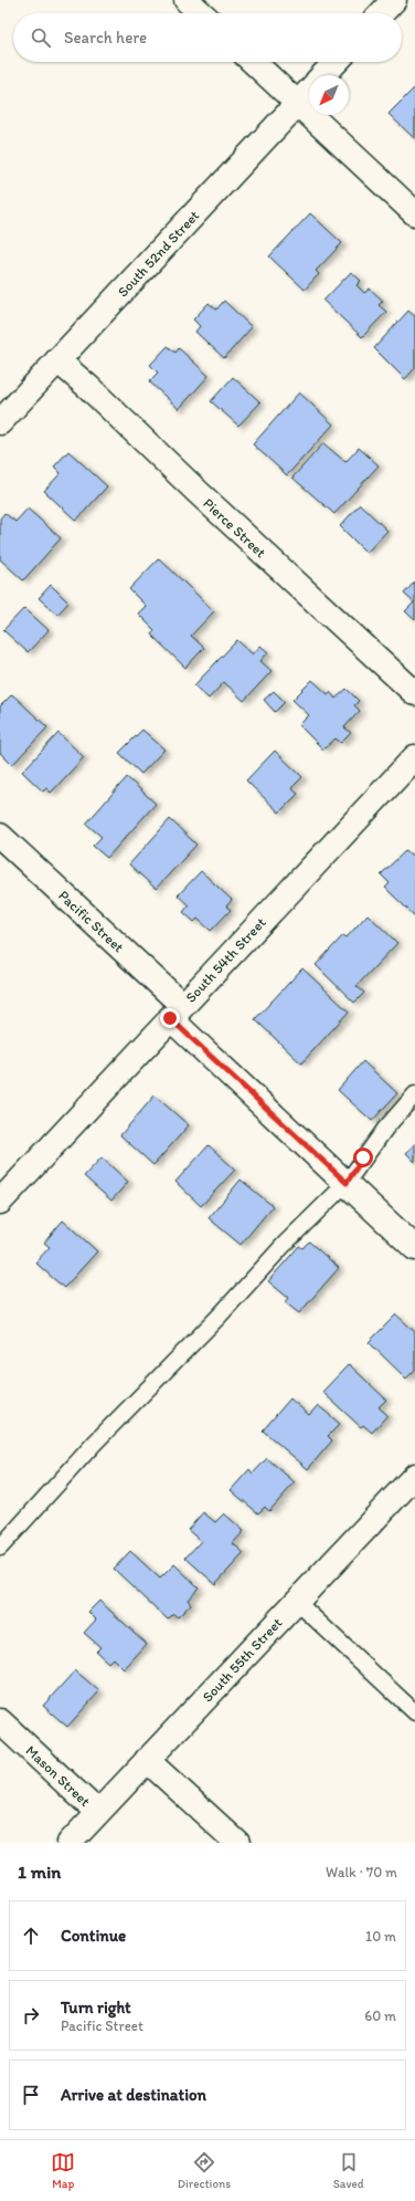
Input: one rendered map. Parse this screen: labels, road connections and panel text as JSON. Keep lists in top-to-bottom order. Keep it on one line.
{"streets":{"street":["South 52nd Street","Pierce Street","Pacific Street","South 54th Street","South 55th Street","Mason Street"]},"crossings":[["South 52nd Street","Pierce Street"],["Pacific Street","South 54th Street"],["South 55th Street","Mason Street"]],"north":"bottom left","page":{"search":"Search here","heading":["1 min","Walk · 70 m"],"list":[["Continue","10 m"],["Turn right","Pacific Street","60 m"],"Arrive at destination"],"nav":["Map","Directions","Saved"]}}
